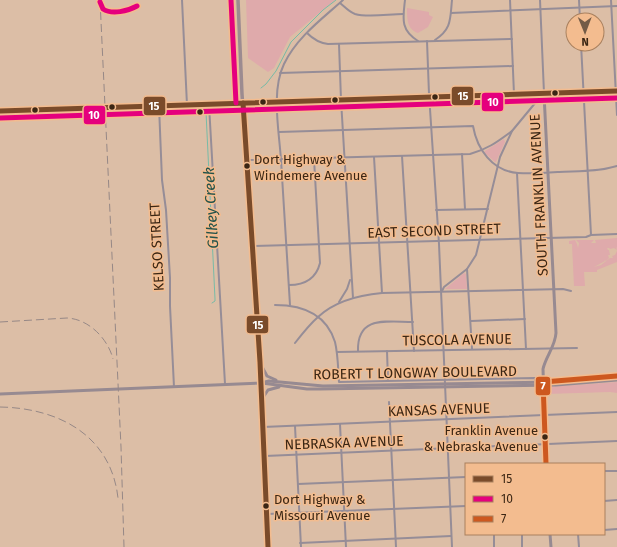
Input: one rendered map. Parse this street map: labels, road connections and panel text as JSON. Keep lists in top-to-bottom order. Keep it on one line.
{"streets":{"street":["SOUTH FRANKLIN AVENUE","EAST SECOND STREET","KELSO STREET","TUSCOLA AVENUE","ROBERT T LONGWAY BOULEVARD","KANSAS AVENUE","NEBRASKA AVENUE"]},"crossings":[["SOUTH FRANKLIN AVENUE","EAST SECOND STREET"],["SOUTH FRANKLIN AVENUE","TUSCOLA AVENUE"],["SOUTH FRANKLIN AVENUE","ROBERT T LONGWAY BOULEVARD"],["SOUTH FRANKLIN AVENUE","KANSAS AVENUE"],["SOUTH FRANKLIN AVENUE","NEBRASKA AVENUE"],["KELSO STREET","ROBERT T LONGWAY BOULEVARD"]],"water":["Gilkey Creek"],"places":["Dort Highway & Windemere Avenue","Franklin Avenue & Nebraska Avenue","Dort Highway & Missouri Avenue"],"lines":["transit line 10","transit line 15","transit line 7"],"legend":["15","10","7"],"north":"bottom"}
